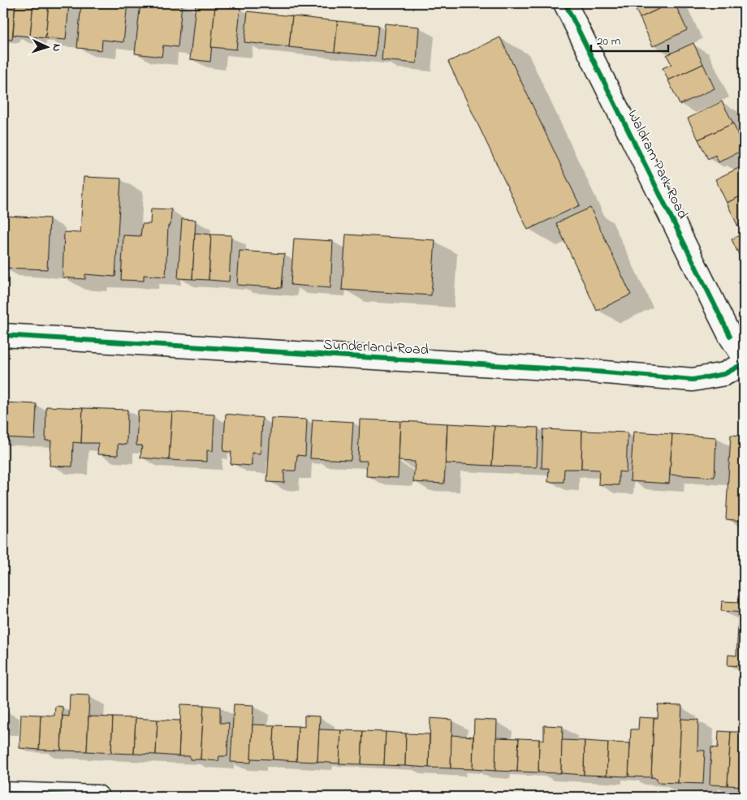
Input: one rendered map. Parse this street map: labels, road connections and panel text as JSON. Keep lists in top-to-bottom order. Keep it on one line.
{"streets":{"main road":["Waldram Park Road","Sunderland Road"]},"scale_bar":"20 m","north":"right"}
